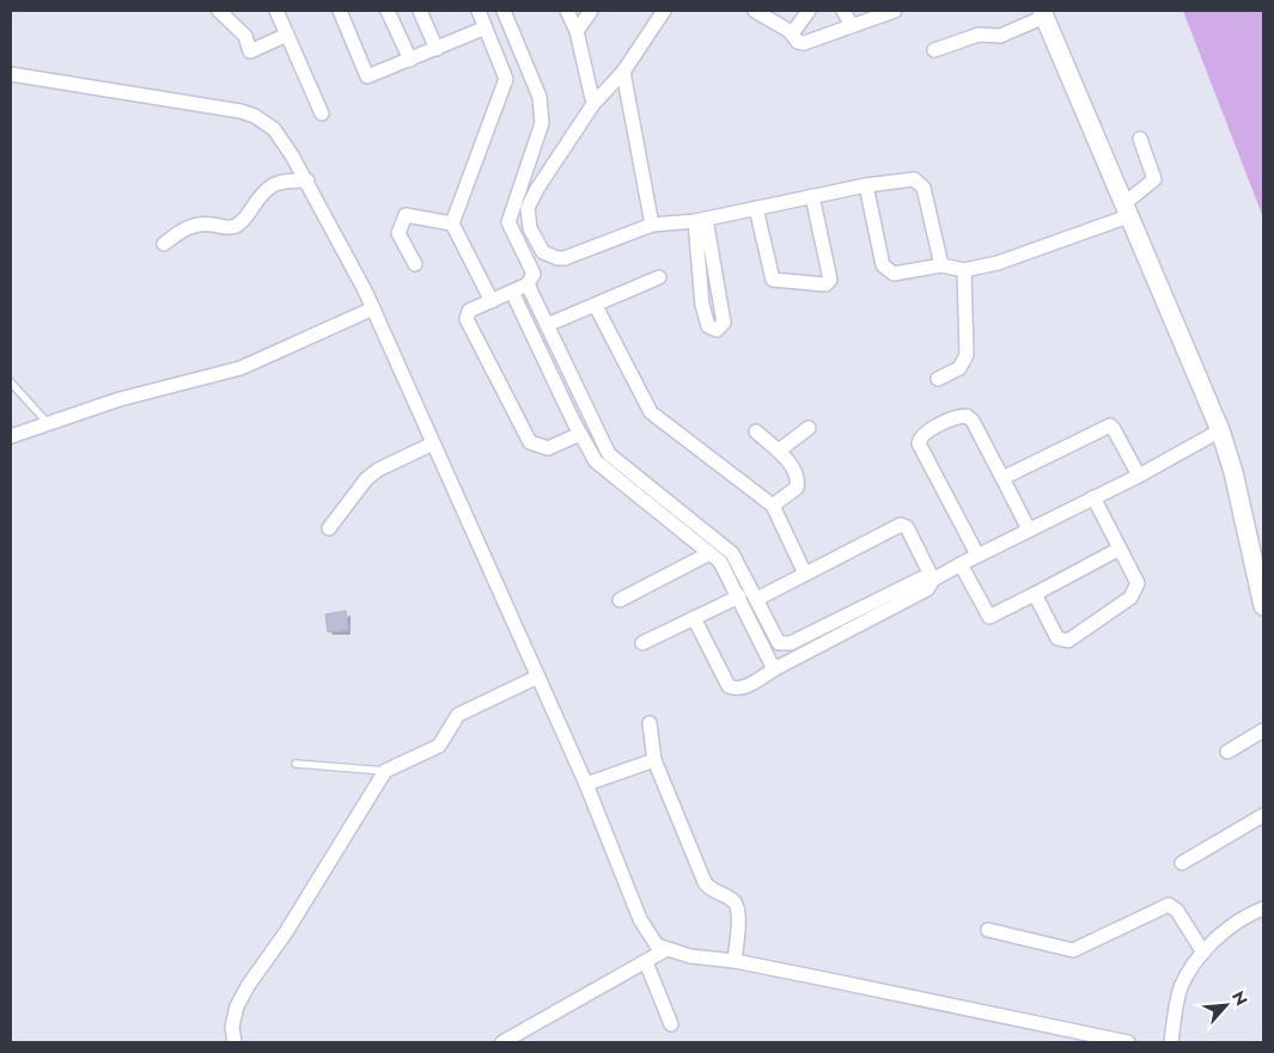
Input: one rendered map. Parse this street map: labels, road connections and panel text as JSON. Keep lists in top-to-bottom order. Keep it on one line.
{"north":"top right"}
